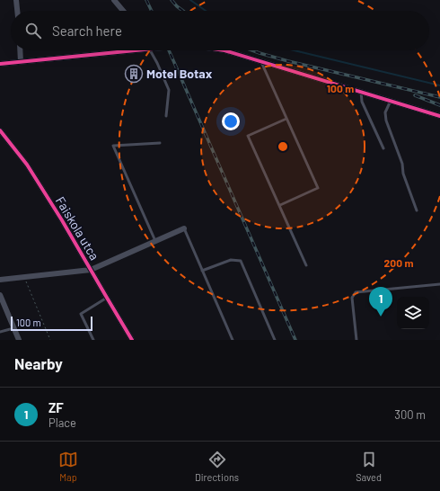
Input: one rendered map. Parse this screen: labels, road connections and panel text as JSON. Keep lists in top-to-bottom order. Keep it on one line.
{"streets":{"street":["Faiskola utca"]},"places":{"building":["Motel Botax"]},"scale_bar":"100 m","page":{"search":"Search here","pins":"1","scale":"100 m","heading":"Nearby","list":[{"mark":"1","name":"ZF","note":"Place","value":"300 m"}],"nav":["Map","Directions","Saved"]},"rings":["100 m","200 m"]}
